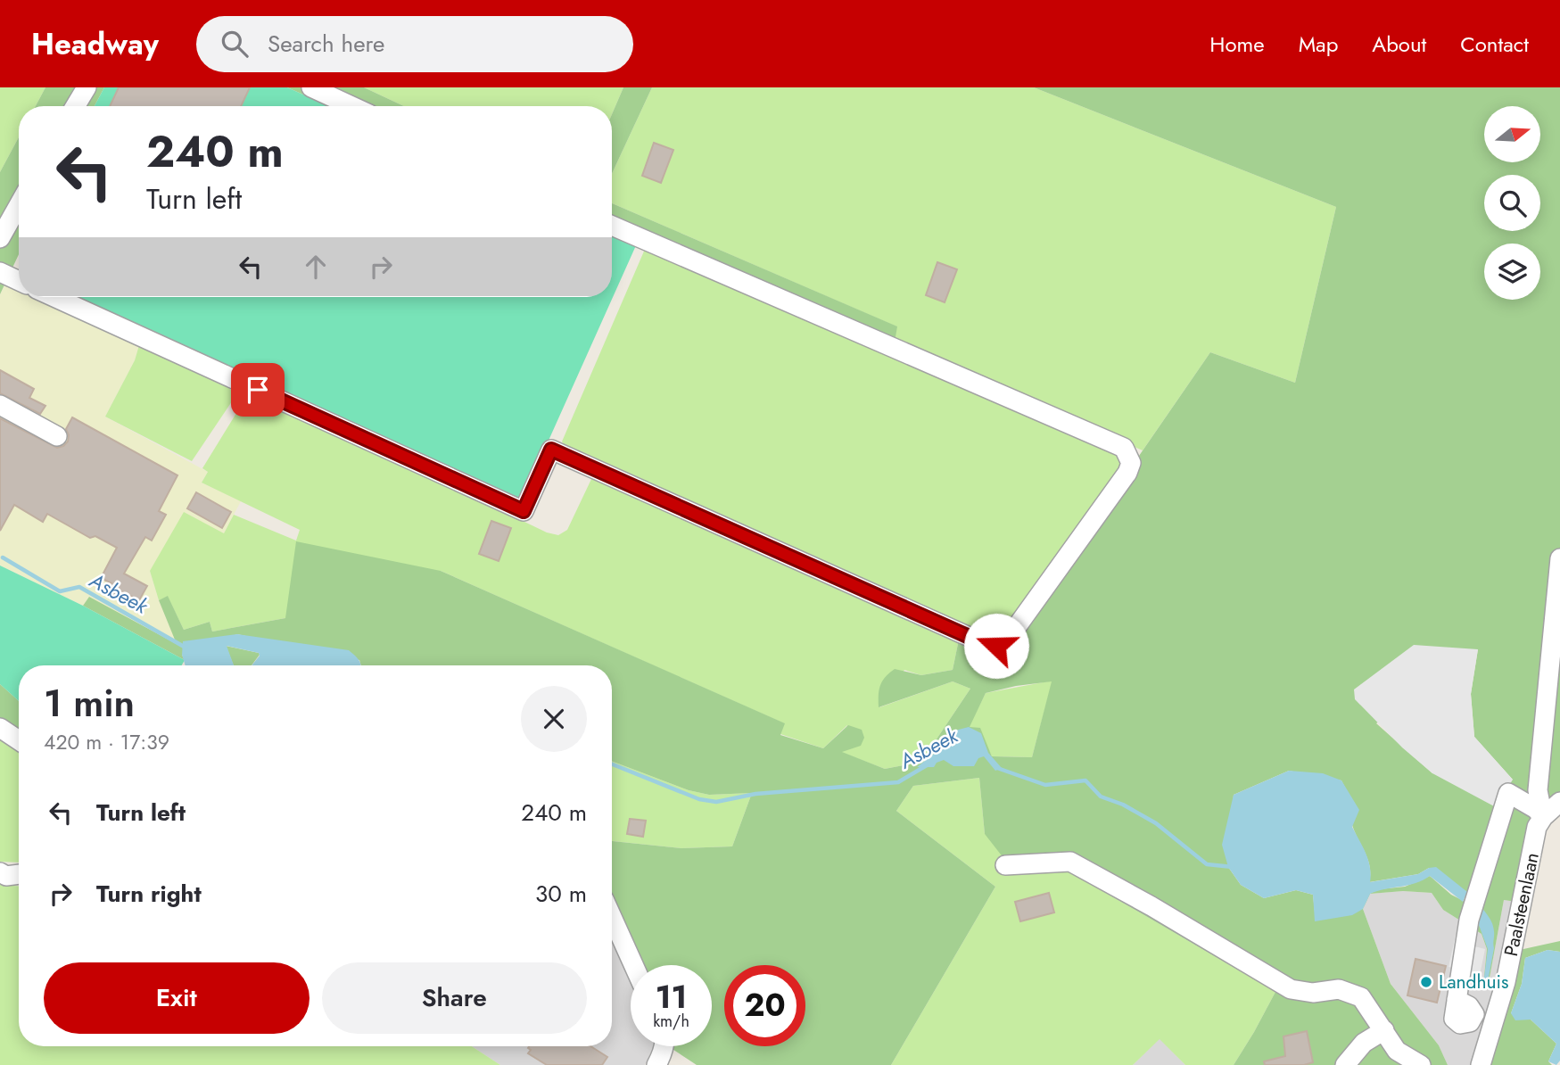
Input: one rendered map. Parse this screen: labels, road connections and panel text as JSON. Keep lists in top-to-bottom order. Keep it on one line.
{"streets":{"street":["Paalsteenlaan"]},"water":["Asbeek"],"places":["Landhuis"],"north":"right","page":{"header":"Headway","search":"Search here","nav":["Home","Map","About","Contact"],"turn":["240 m","Turn left"],"heading":["1 min","420 m · 17:39"],"list":[{"name":"Turn left","value":"240 m"},{"name":"Turn right","value":"30 m"}],"buttons":["Exit","Share"],"speed":"11 km/h","limit":"20"}}
